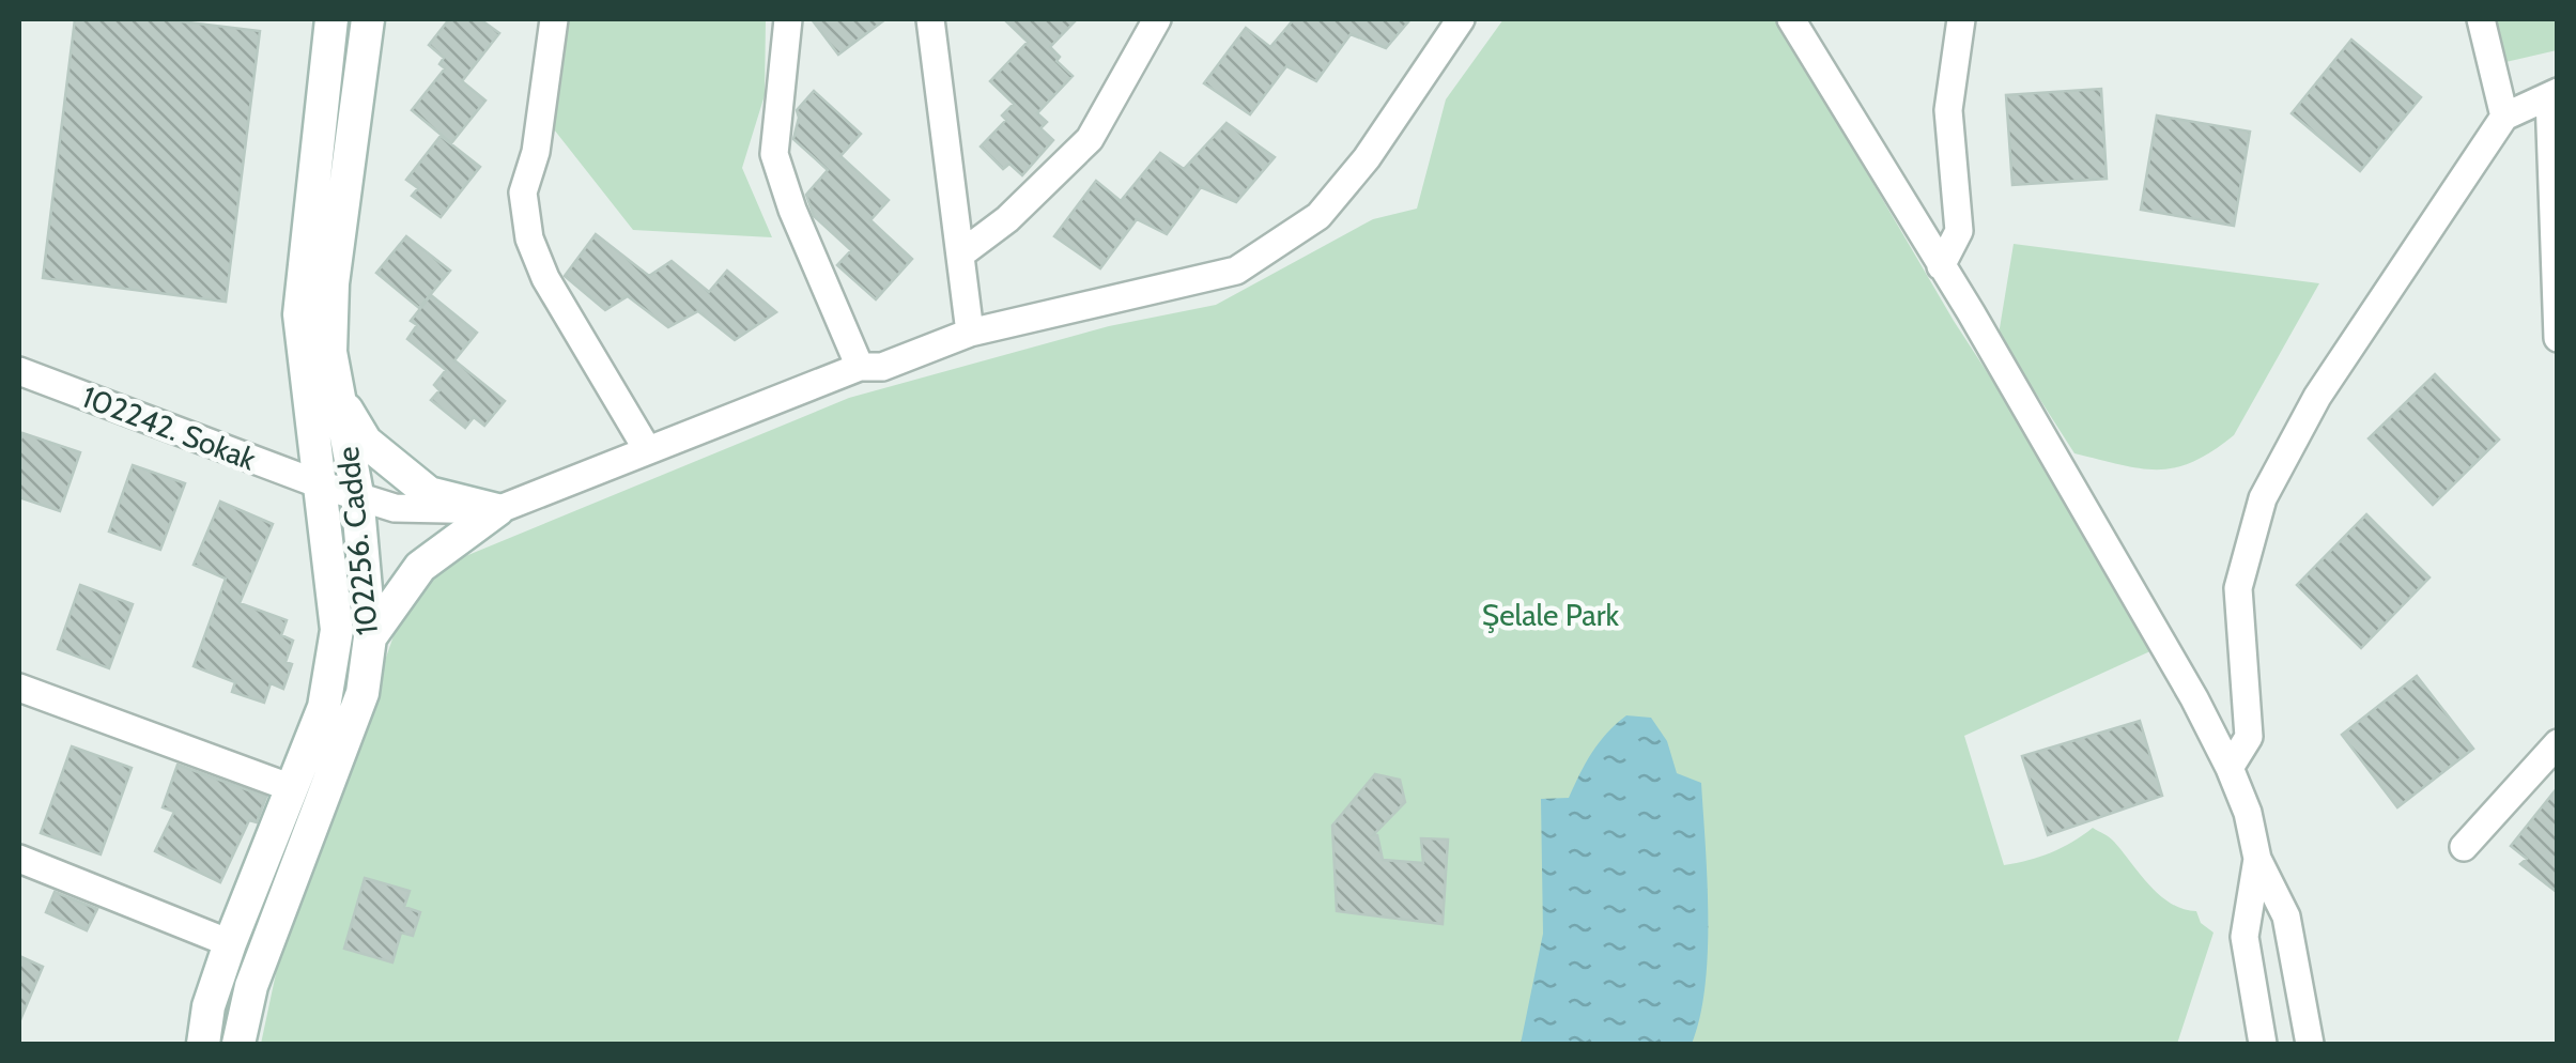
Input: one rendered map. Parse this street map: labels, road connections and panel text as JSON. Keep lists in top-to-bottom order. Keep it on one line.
{"streets":{"street":["102242. Sokak","102256. Cadde"]},"crossings":[["102242. Sokak","102256. Cadde"]],"parks":["Şelale Park"]}
